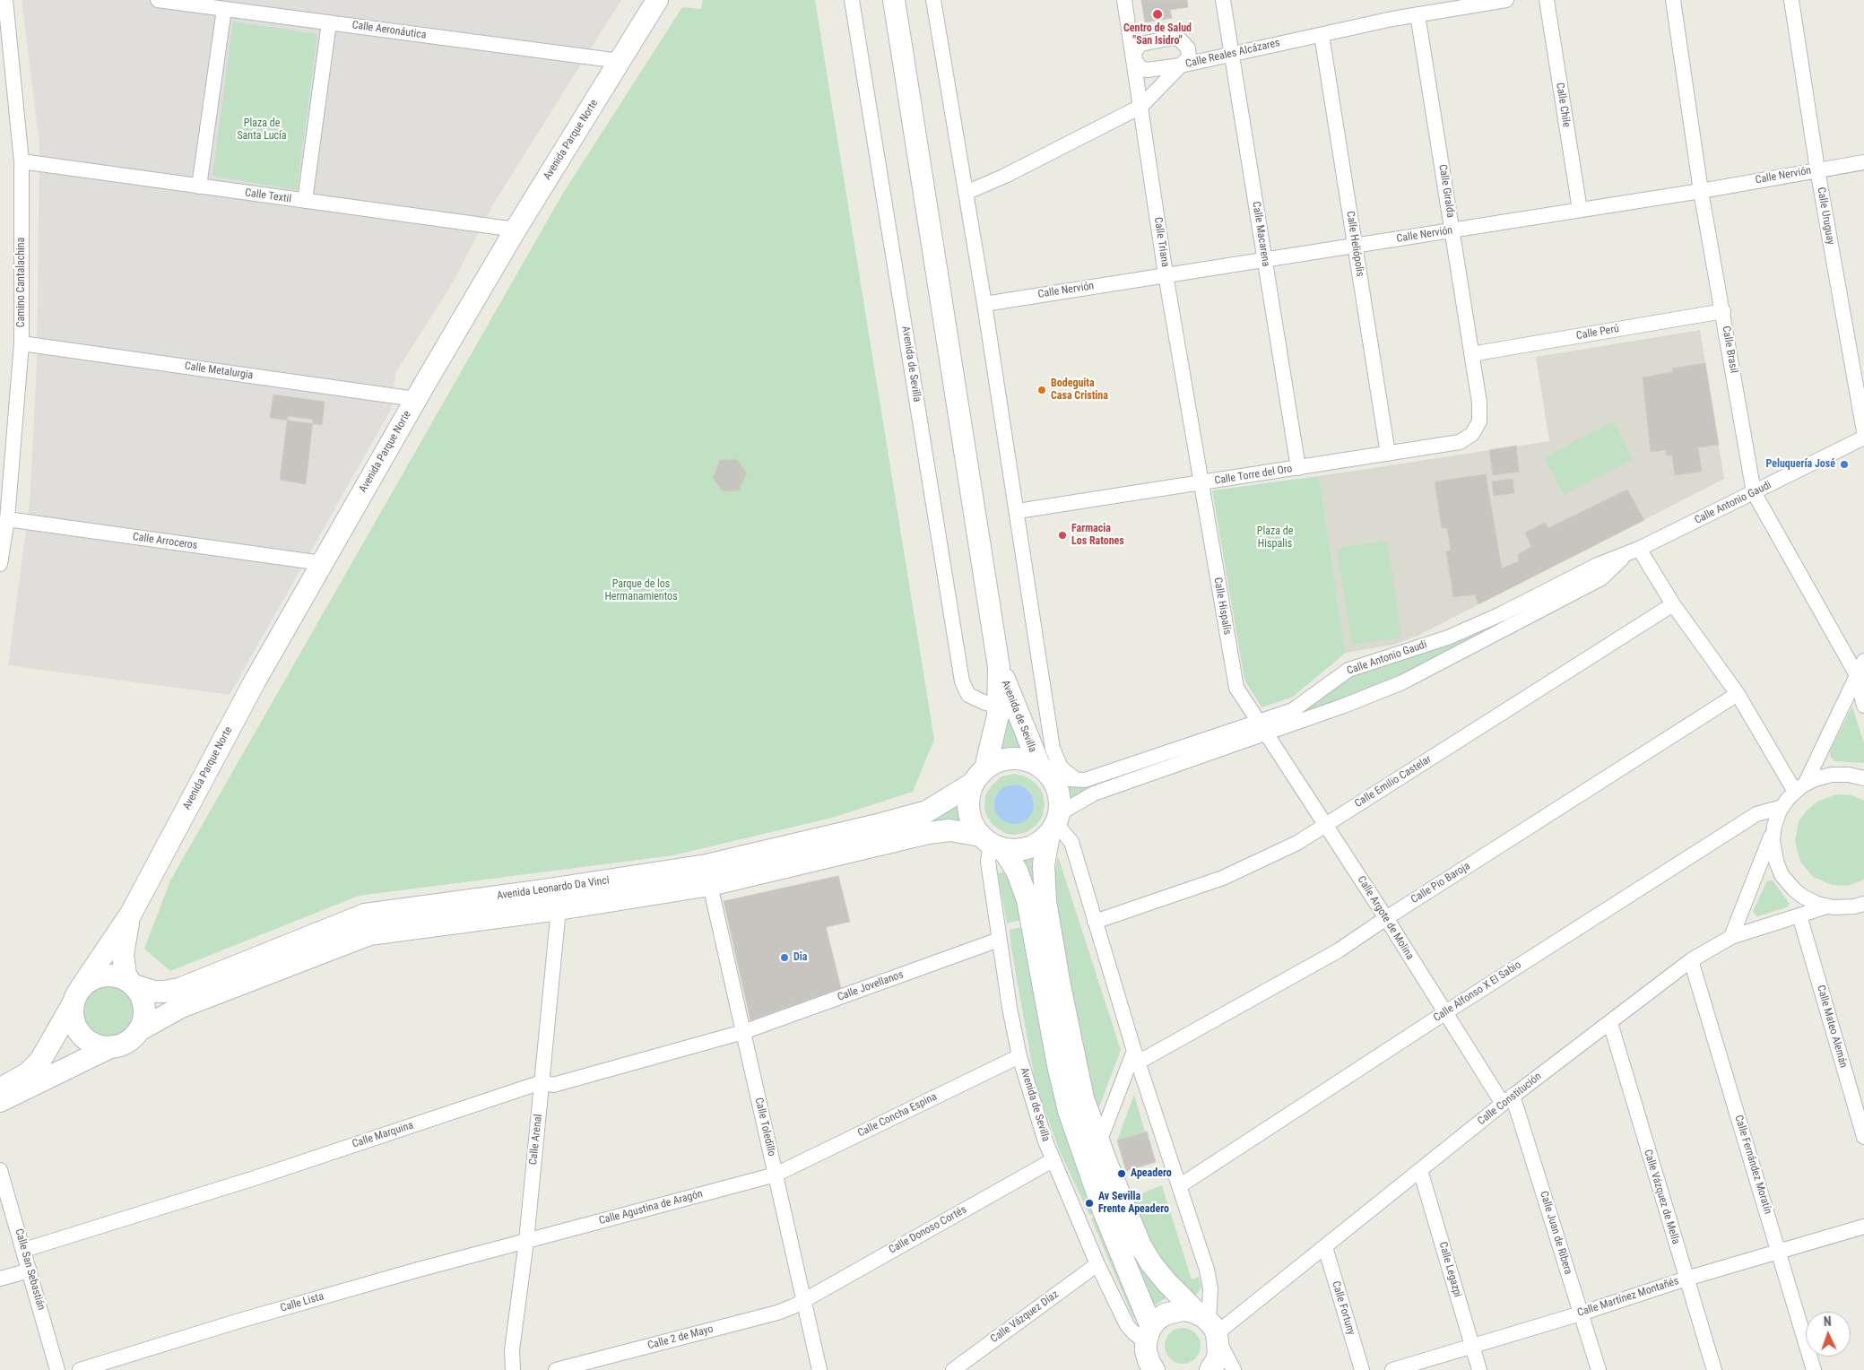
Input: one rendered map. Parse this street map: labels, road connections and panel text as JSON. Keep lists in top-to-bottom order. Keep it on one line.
{"streets":{"street":["Calle Aeronáutica","Calle Reales Alcázares","Calle Chile","Avenida Parque Norte","Calle Nervión","Calle Giralda","Calle Textil","Calle Uruguay","Calle Macarena","Calle Triana","Calle Heliópolis","Camino Cantalachina","Calle Perú","Calle Brasil","Avenida de Sevilla","Calle Metalurgia","Calle Torre del Oro","Calle Antonio Gaudi","Calle Arroceros","Calle Hispalis","Calle Emilio Castelar","Calle Pio Baroja","Avenida Leonardo Da Vinci","Calle Argote de Molina","Calle Jovellanos","Calle Alfonso X El Sabio","Calle Mateo Alemán","Calle Constitución","Calle Concha Espina","Calle Toledillo","Calle Marquina","Calle Arenal","Calle Fernández Moratín","Calle Vázquez de Mella","Calle Agustina de Aragón","Calle Donoso Cortés","Calle Juan de Ribera","Calle San Sebastián","Calle Legazpi","Calle Martínez Montañés","Calle Lista","Calle Fortuny","Calle Vázquez Díaz","Calle 2 de Mayo"]},"crossings":[["Calle Aeronáutica","Avenida Parque Norte"],["Calle Reales Alcázares","Calle Giralda"],["Calle Reales Alcázares","Calle Macarena"],["Calle Reales Alcázares","Calle Triana"],["Calle Reales Alcázares","Calle Heliópolis"],["Calle Chile","Calle Nervión"],["Avenida Parque Norte","Calle Textil"],["Avenida Parque Norte","Calle Metalurgia"],["Avenida Parque Norte","Calle Arroceros"],["Avenida Parque Norte","Avenida Leonardo Da Vinci"],["Calle Nervión","Calle Giralda"],["Calle Nervión","Calle Uruguay"],["Calle Nervión","Calle Macarena"],["Calle Nervión","Calle Triana"],["Calle Nervión","Calle Heliópolis"],["Calle Nervión","Calle Brasil"],["Calle Giralda","Calle Perú"],["Calle Giralda","Calle Torre del Oro"],["Calle Textil","Camino Cantalachina"],["Calle Macarena","Calle Torre del Oro"],["Calle Triana","Calle Torre del Oro"],["Calle Triana","Calle Hispalis"],["Calle Heliópolis","Calle Torre del Oro"],["Camino Cantalachina","Calle Metalurgia"],["Camino Cantalachina","Calle Arroceros"],["Calle Perú","Calle Brasil"],["Calle Brasil","Calle Antonio Gaudi"],["Avenida de Sevilla","Calle Antonio Gaudi"],["Avenida de Sevilla","Avenida Leonardo Da Vinci"],["Avenida de Sevilla","Calle Jovellanos"],["Avenida de Sevilla","Calle Concha Espina"],["Avenida de Sevilla","Calle Donoso Cortés"],["Avenida de Sevilla","Calle Vázquez Díaz"],["Calle Torre del Oro","Calle Hispalis"],["Calle Antonio Gaudi","Calle Hispalis"],["Calle Antonio Gaudi","Avenida Leonardo Da Vinci"],["Calle Antonio Gaudi","Calle Argote de Molina"],["Calle Hispalis","Calle Argote de Molina"],["Calle Emilio Castelar","Calle Argote de Molina"],["Calle Pio Baroja","Calle Argote de Molina"],["Avenida Leonardo Da Vinci","Calle Toledillo"],["Avenida Leonardo Da Vinci","Calle Arenal"],["Calle Argote de Molina","Calle Alfonso X El Sabio"],["Calle Argote de Molina","Calle Constitución"],["Calle Argote de Molina","Calle Juan de Ribera"],["Calle Jovellanos","Calle Toledillo"],["Calle Jovellanos","Calle Marquina"],["Calle Mateo Alemán","Calle Constitución"],["Calle Constitución","Calle Fernández Moratín"],["Calle Constitución","Calle Vázquez de Mella"],["Calle Constitución","Calle Juan de Ribera"],["Calle Constitución","Calle Legazpi"],["Calle Constitución","Calle Fortuny"],["Calle Concha Espina","Calle Toledillo"],["Calle Concha Espina","Calle Agustina de Aragón"],["Calle Toledillo","Calle Marquina"],["Calle Toledillo","Calle Agustina de Aragón"],["Calle Toledillo","Calle Donoso Cortés"],["Calle Toledillo","Calle 2 de Mayo"],["Calle Marquina","Calle Arenal"],["Calle Marquina","Calle San Sebastián"],["Calle Arenal","Calle Agustina de Aragón"],["Calle Arenal","Calle Lista"],["Calle Fernández Moratín","Calle Martínez Montañés"],["Calle Vázquez de Mella","Calle Martínez Montañés"],["Calle Agustina de Aragón","Calle Lista"],["Calle Donoso Cortés","Calle 2 de Mayo"],["Calle Juan de Ribera","Calle Martínez Montañés"],["Calle Legazpi","Calle Martínez Montañés"]],"parks":["Plaza de Santa Lucía","Plaza de Hispalis","Parque de los Hermanamientos"],"places":["Centro de Salud \"San Isidro\"","Bodeguita Casa Cristina","Peluquería José","Farmacia Los Ratones","Dia","Apeadero","Av Sevilla Frente Apeadero"],"north":"top"}
